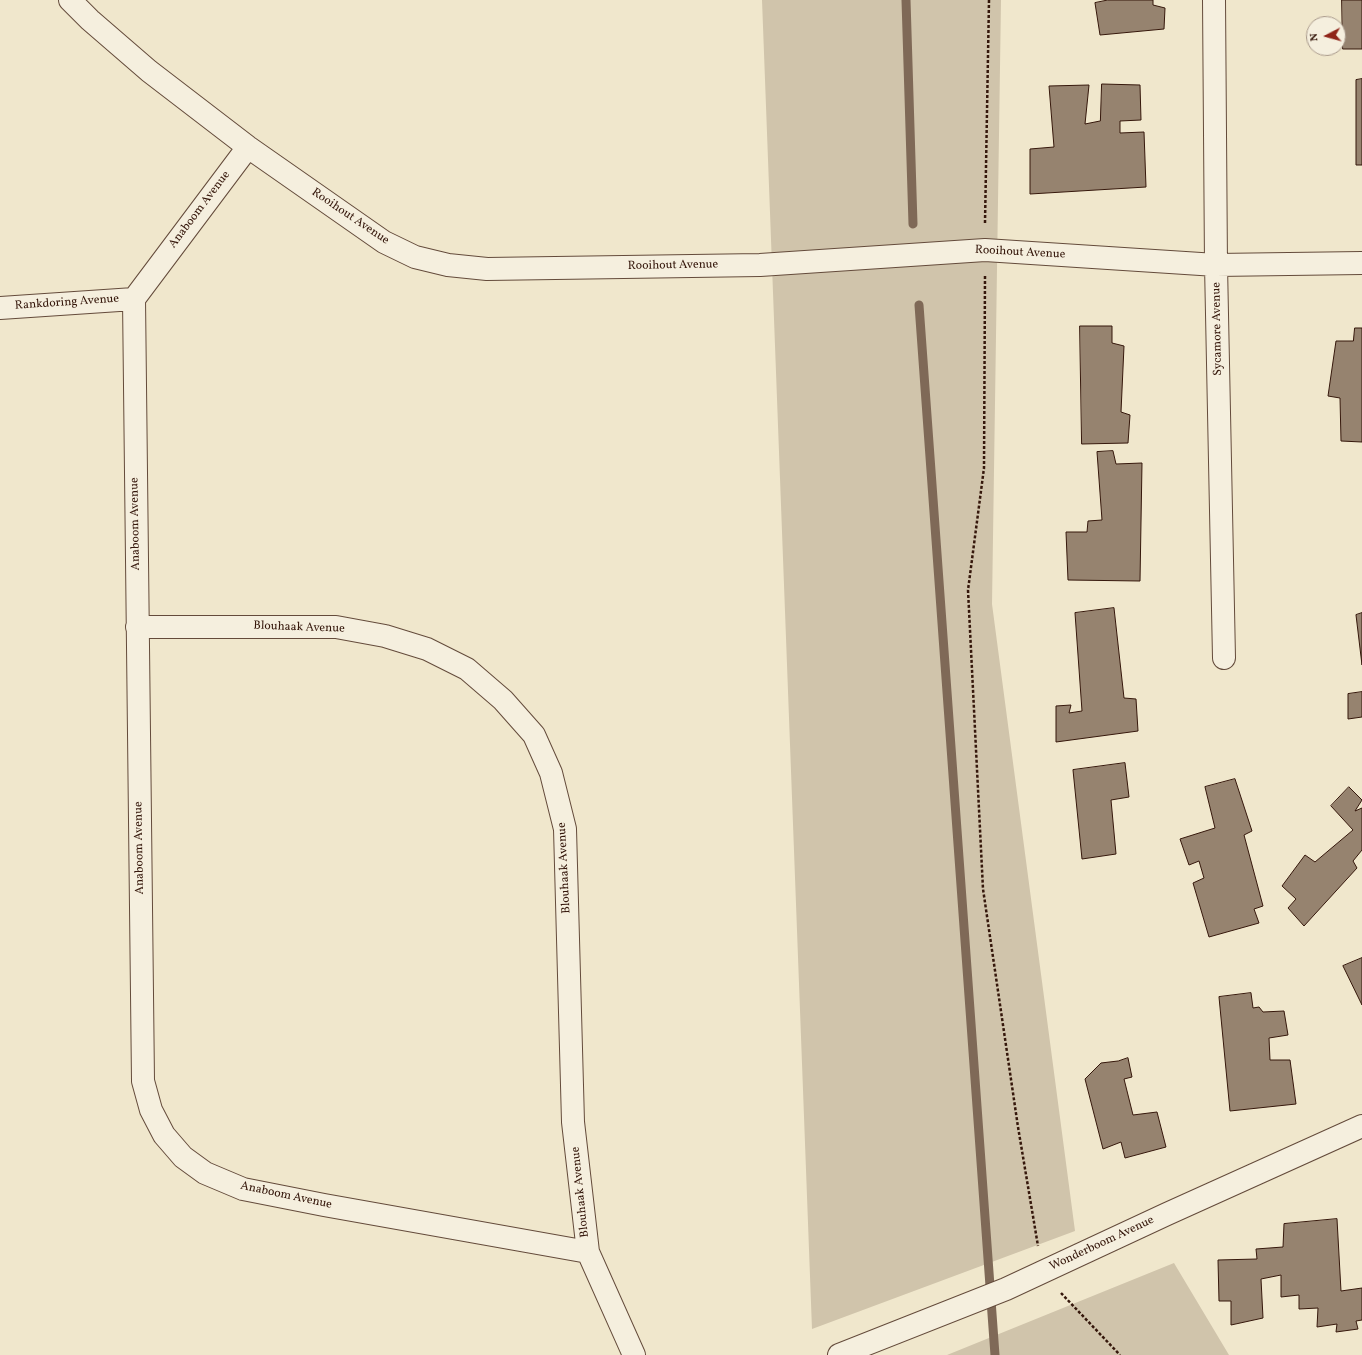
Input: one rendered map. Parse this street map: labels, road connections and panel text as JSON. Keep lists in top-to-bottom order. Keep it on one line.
{"streets":{"street":["Anaboom Avenue","Rooihout Avenue","Rankdoring Avenue","Sycamore Avenue","Blouhaak Avenue","Wonderboom Avenue"]},"crossings":[["Anaboom Avenue","Rooihout Avenue"],["Anaboom Avenue","Rankdoring Avenue"],["Anaboom Avenue","Blouhaak Avenue"],["Rooihout Avenue","Sycamore Avenue"]],"north":"left"}
